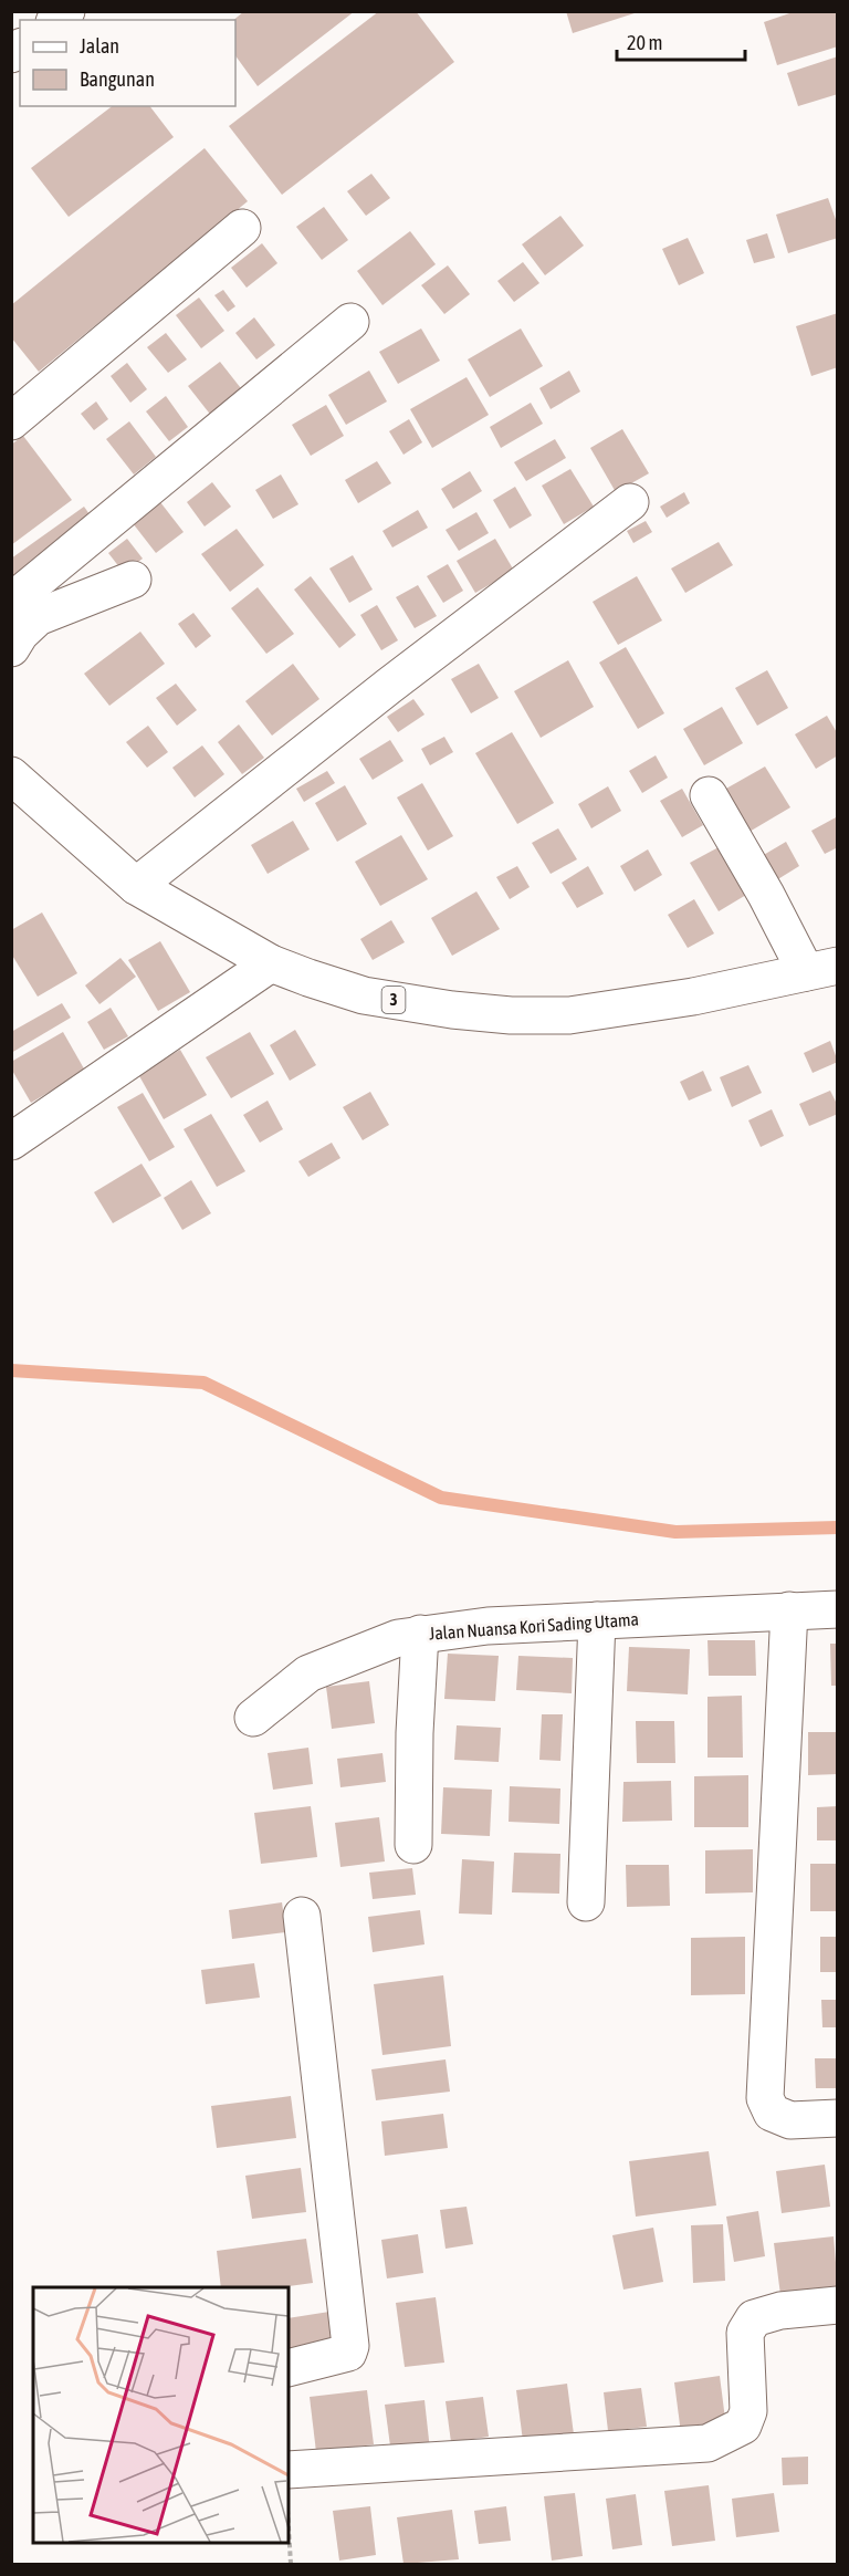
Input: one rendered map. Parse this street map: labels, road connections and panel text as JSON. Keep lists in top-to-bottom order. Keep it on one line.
{"streets":{"main road":["3","Jalan Nuansa Kori Sading Utama"]},"legend":["Jalan","Bangunan"],"scale_bar":"20 m"}
